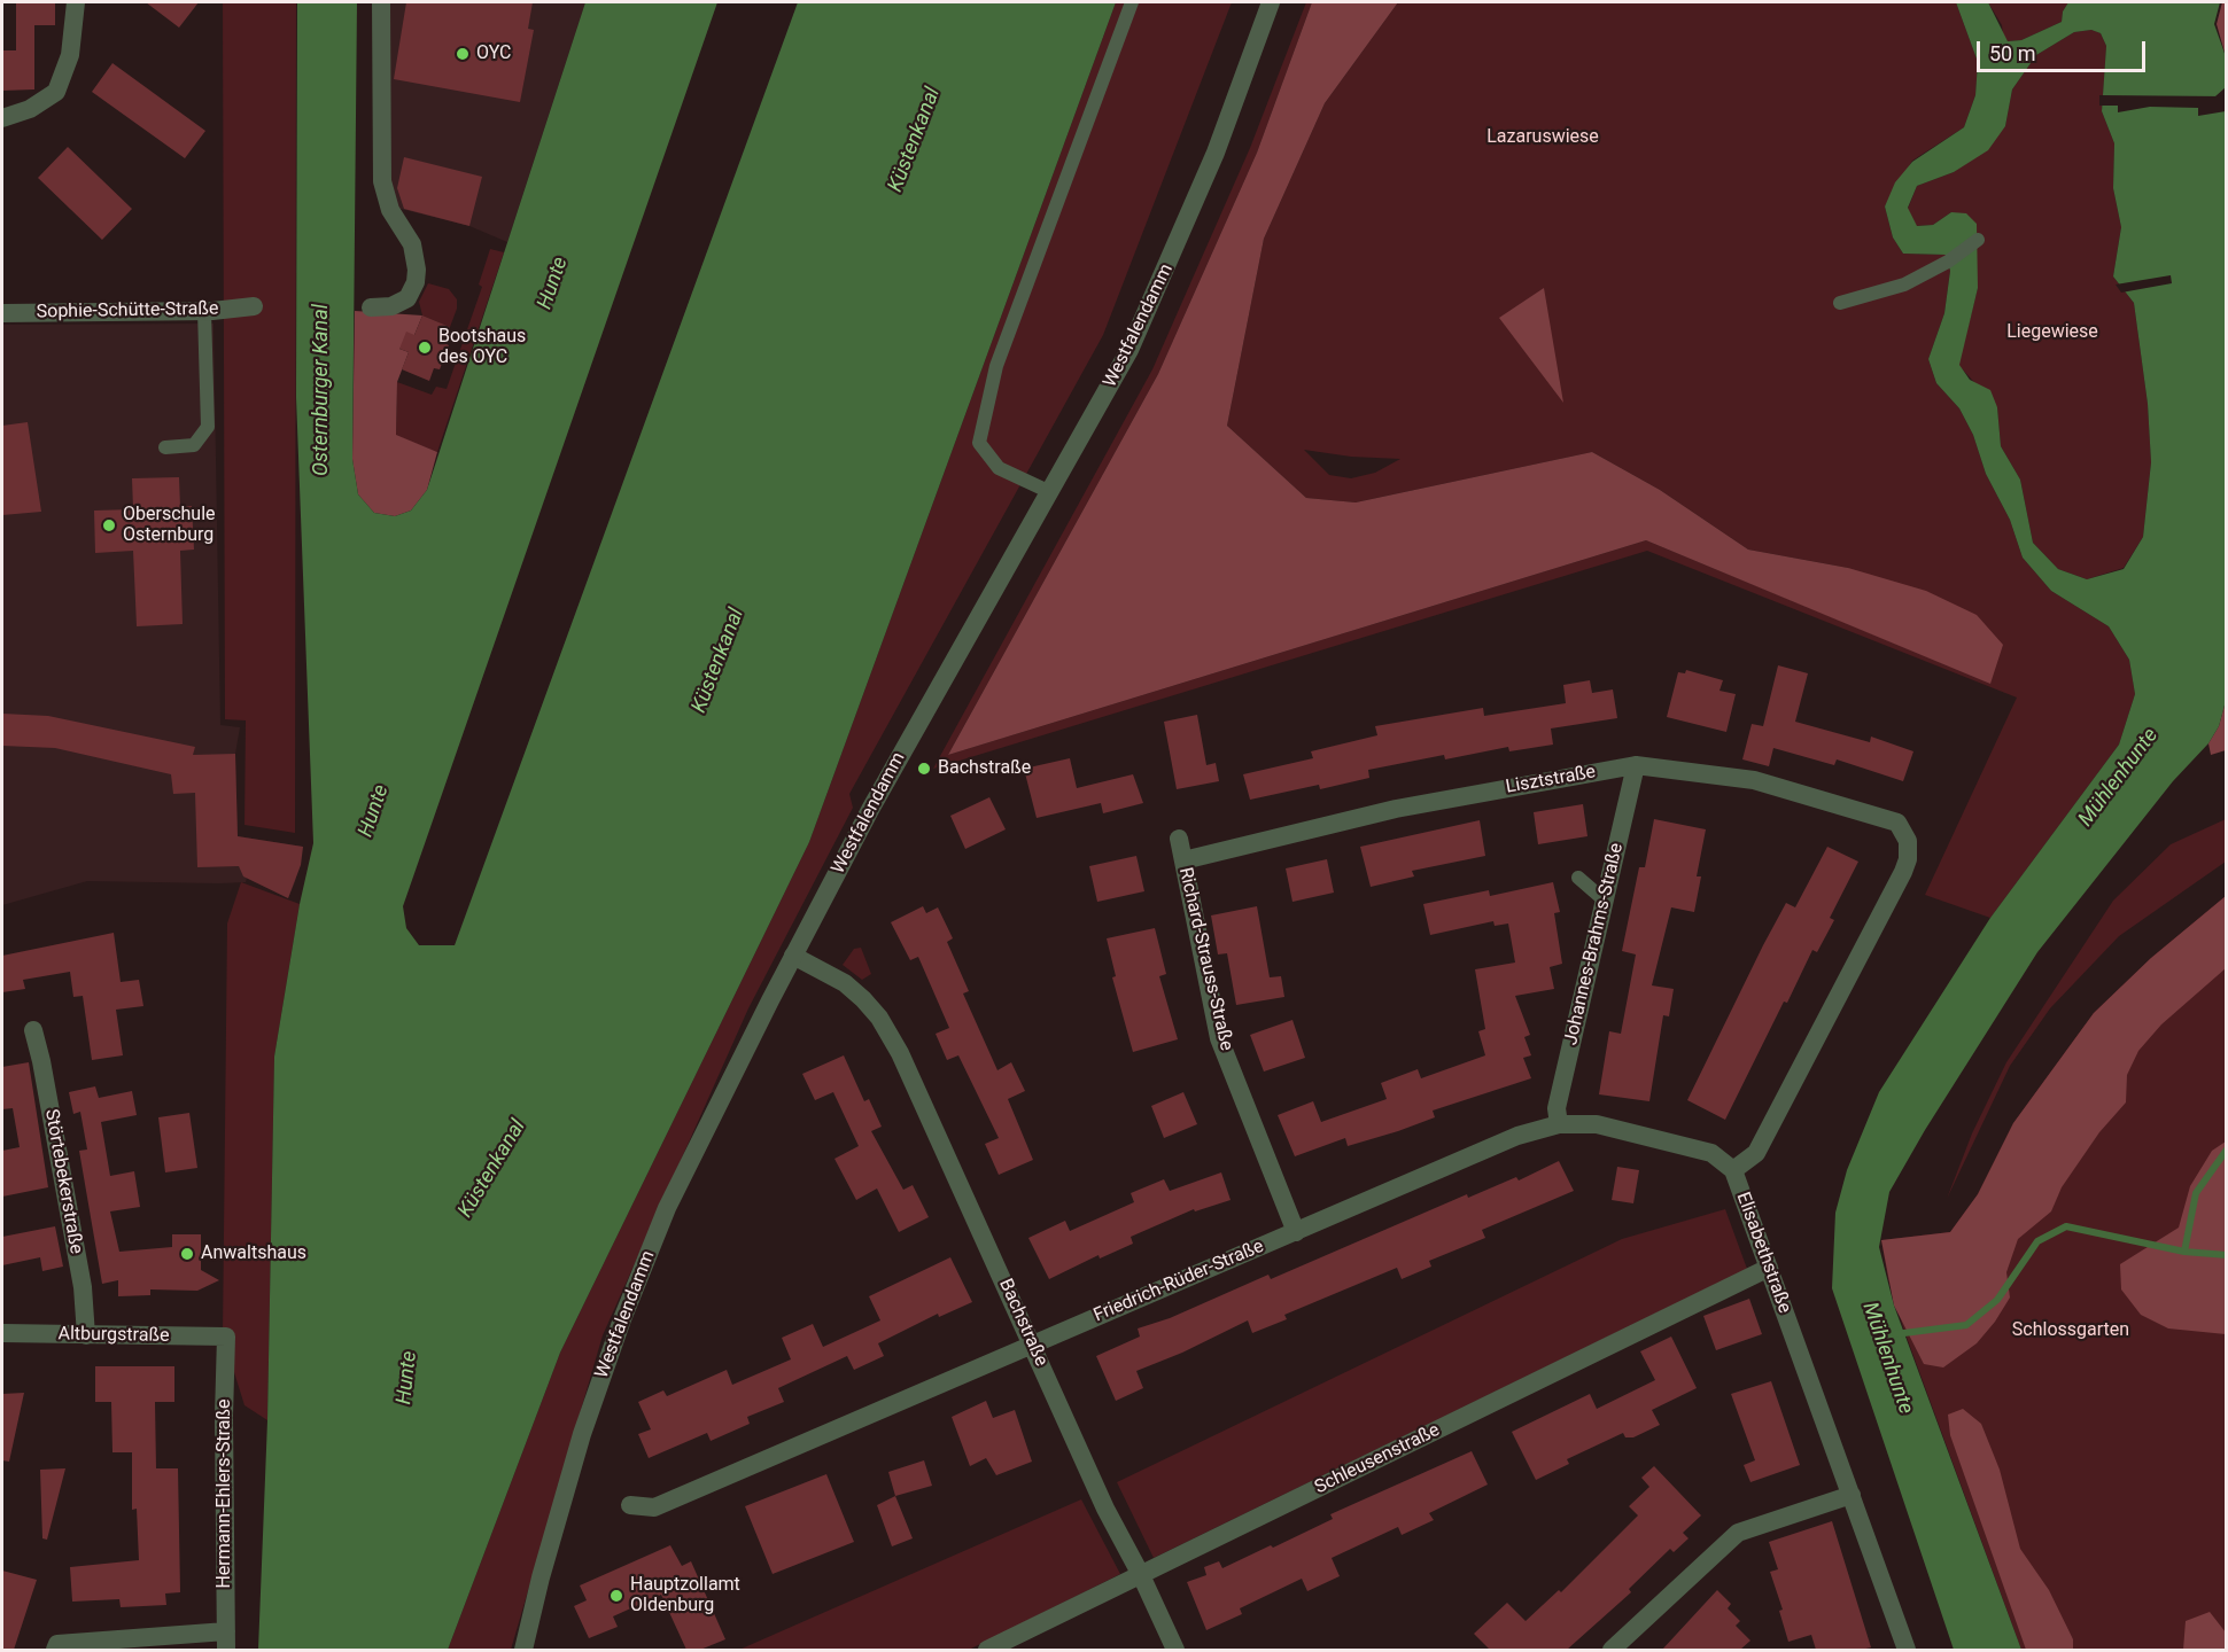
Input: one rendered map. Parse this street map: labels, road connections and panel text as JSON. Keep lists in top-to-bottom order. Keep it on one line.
{"streets":{"street":["Sophie-Schütte-Straße","Westfalendamm","Lisztstraße","Johannes-Brahms-Straße","Richard-Strauss-Straße","Störtebekerstraße","Elisabethstraße","Friedrich-Rüder-Straße","Bachstraße","Altburgstraße","Schleusenstraße","Hermann-Ehlers-Straße"]},"crossings":[["Westfalendamm","Bachstraße"],["Lisztstraße","Johannes-Brahms-Straße"],["Lisztstraße","Richard-Strauss-Straße"],["Lisztstraße","Elisabethstraße"],["Johannes-Brahms-Straße","Friedrich-Rüder-Straße"],["Richard-Strauss-Straße","Friedrich-Rüder-Straße"],["Störtebekerstraße","Altburgstraße"],["Elisabethstraße","Friedrich-Rüder-Straße"],["Elisabethstraße","Schleusenstraße"],["Friedrich-Rüder-Straße","Bachstraße"],["Bachstraße","Schleusenstraße"],["Altburgstraße","Hermann-Ehlers-Straße"]],"water":["Küstenkanal","Hunte","Osternburger Kanal","Mühlenhunte"],"parks":["Lazaruswiese","Liegewiese","Schlossgarten"],"places":["OYC","Bootshaus des OYC","Oberschule Osternburg","Bachstraße","Anwaltshaus","Hauptzollamt Oldenburg"],"scale_bar":"50 m"}
